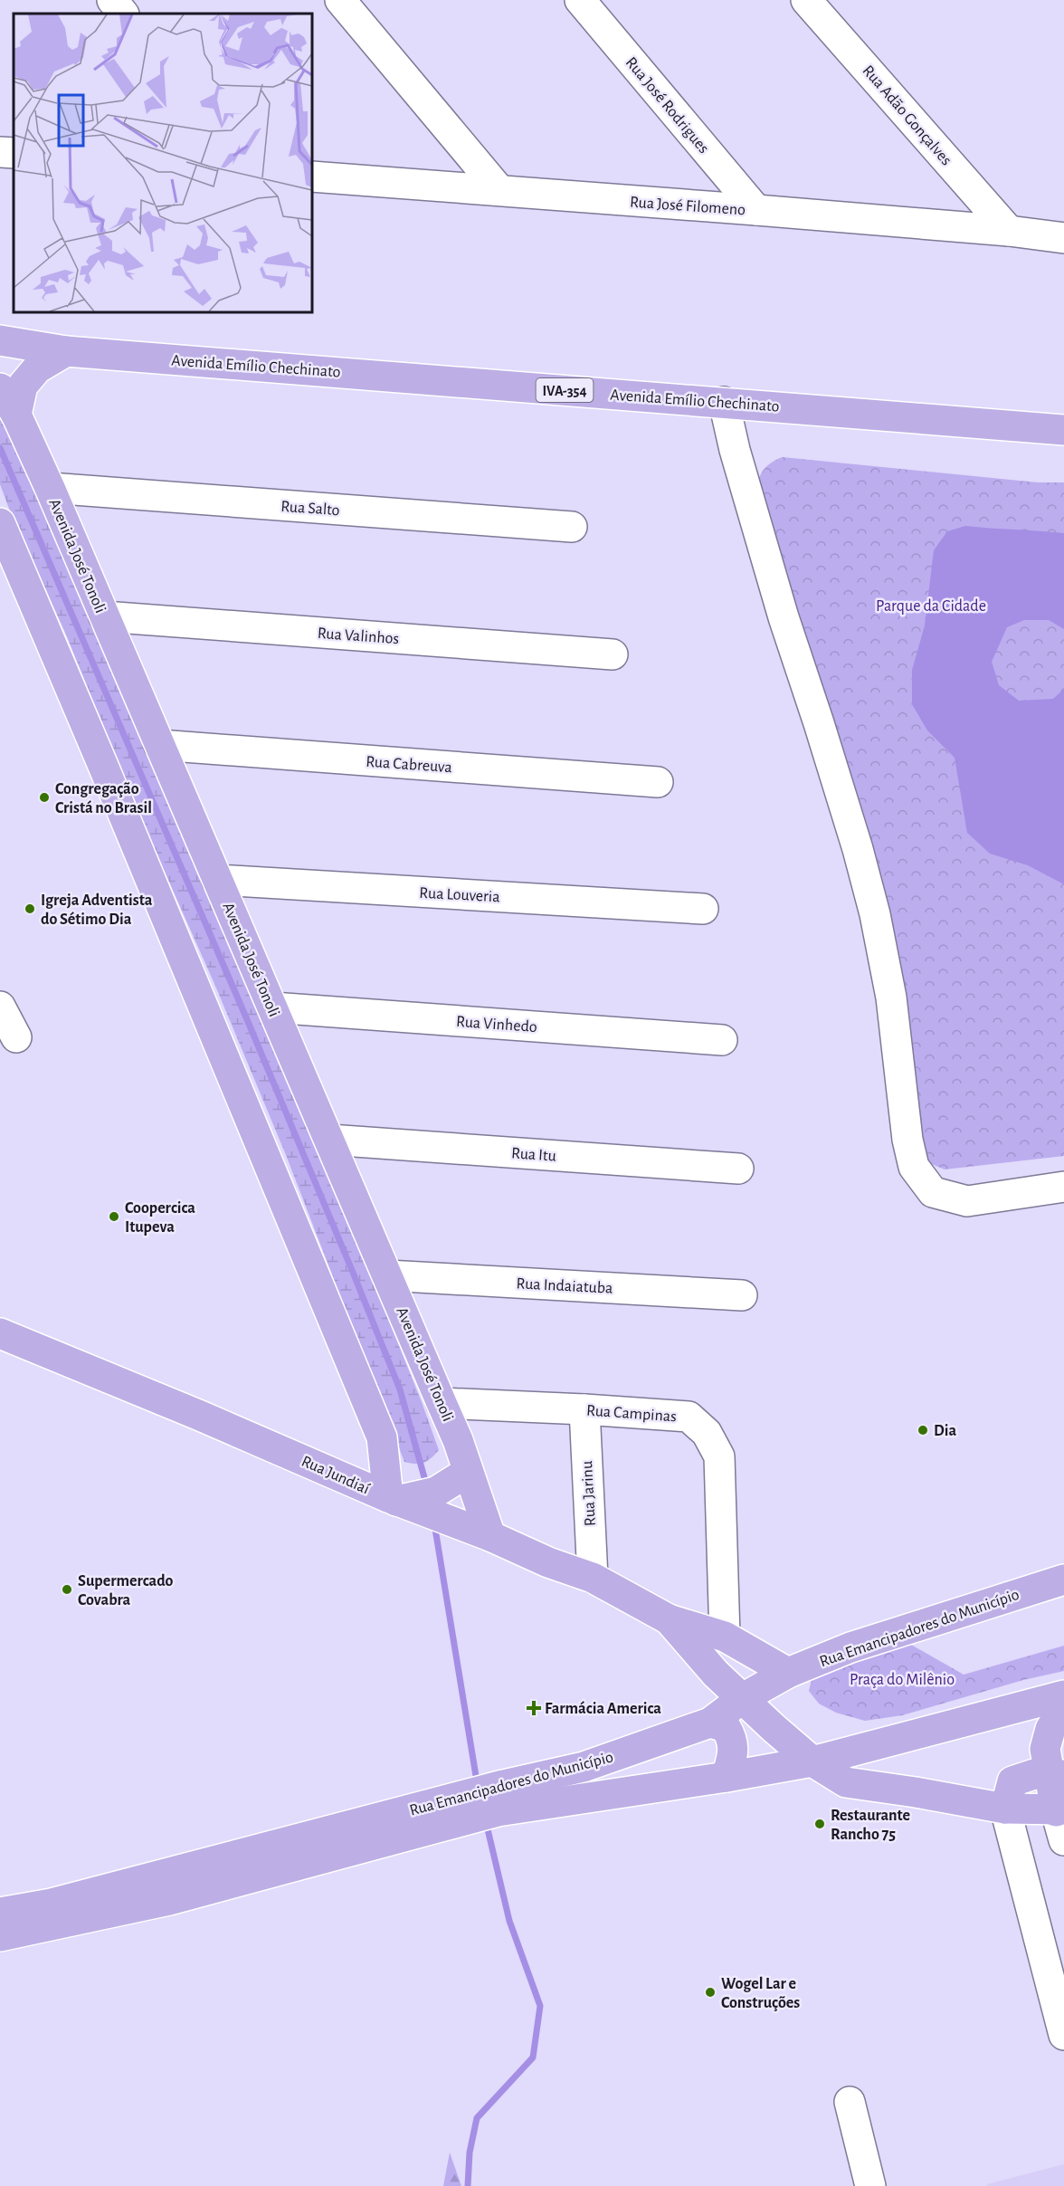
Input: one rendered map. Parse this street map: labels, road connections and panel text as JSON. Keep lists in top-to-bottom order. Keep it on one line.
{"streets":{"main road":["Avenida Emílio Chechinato","IVA-354","Avenida José Tonoli","Rua Jundiaí","Rua Emancipadores do Município"],"street":["Rua José Rodrigues","Rua Adão Gonçalves","Rua José Filomeno","Rua Salto","Rua Valinhos","Rua Cabreuva","Rua Louveria","Rua Vinhedo","Rua Itu","Rua Indaiatuba","Rua Campinas","Rua Jarinu"]},"crossings":[["Rua José Rodrigues","Rua José Filomeno"],["Rua Adão Gonçalves","Rua José Filomeno"],["Rua Salto","Avenida José Tonoli"],["Avenida José Tonoli","Rua Valinhos"],["Avenida José Tonoli","Rua Cabreuva"],["Avenida José Tonoli","Rua Louveria"],["Avenida José Tonoli","Rua Vinhedo"],["Avenida José Tonoli","Rua Itu"],["Avenida José Tonoli","Rua Indaiatuba"],["Avenida José Tonoli","Rua Campinas"],["Avenida José Tonoli","Rua Jundiaí"],["Rua Campinas","Rua Jundiaí"],["Rua Campinas","Rua Jarinu"],["Rua Jundiaí","Rua Jarinu"],["Rua Jundiaí","Rua Emancipadores do Município"]],"parks":["Parque da Cidade","Praça do Milênio"],"places":{"other":["Congregação Cristá no Brasil","Igreja Adventista do Sétimo Dia","Coopercica Itupeva","Dia","Supermercado Covabra","Restaurante Rancho 75","Wogel Lar e Construções"],"health":["Farmácia America"]}}
